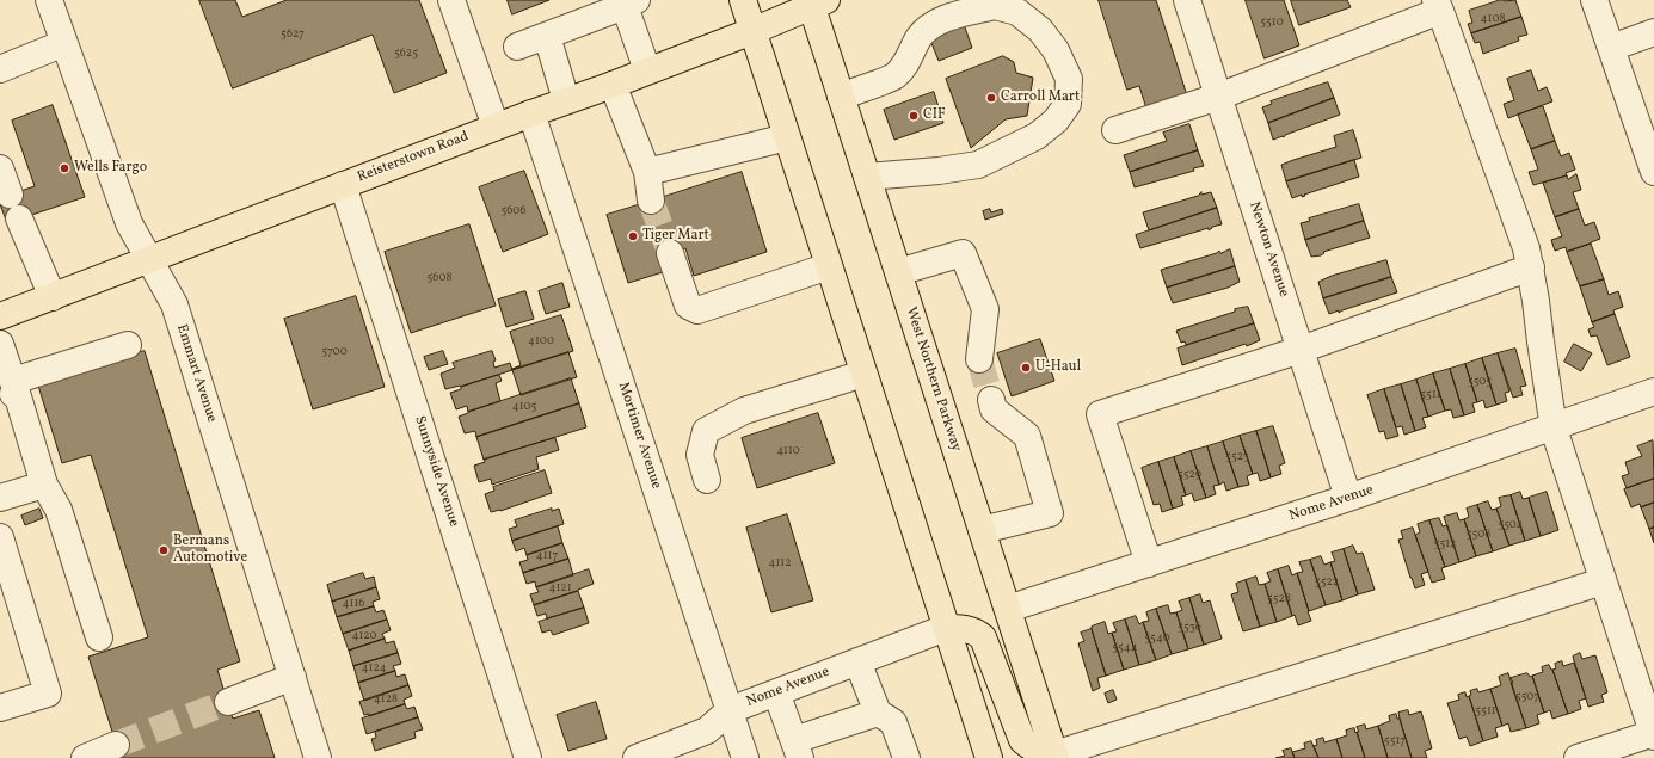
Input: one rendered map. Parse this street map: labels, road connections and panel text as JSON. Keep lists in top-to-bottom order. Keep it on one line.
{"streets":{"main road":["Reisterstown Road","West Northern Parkway"],"street":["Newton Avenue","Emmart Avenue","Mortimer Avenue","Sunnyside Avenue","Nome Avenue"]},"crossings":[["Reisterstown Road","Emmart Avenue"],["Reisterstown Road","West Northern Parkway"],["Reisterstown Road","Mortimer Avenue"],["Reisterstown Road","Sunnyside Avenue"],["Newton Avenue","Nome Avenue"],["West Northern Parkway","Nome Avenue"],["Mortimer Avenue","Nome Avenue"]],"places":["Carroll Mart","CIF","Wells Fargo","Tiger Mart","U-Haul","Bermans Automotive"],"house_numbers":["4108","5510","5627","5625","5606","5608","4100","5700","5505","5511","4105","4110","5523","5529","5504","5508","5512","4117","4112","5522","4121","5528","4116","5536","4120","5540","5544","4124","5507","4128","5511","5517"]}
